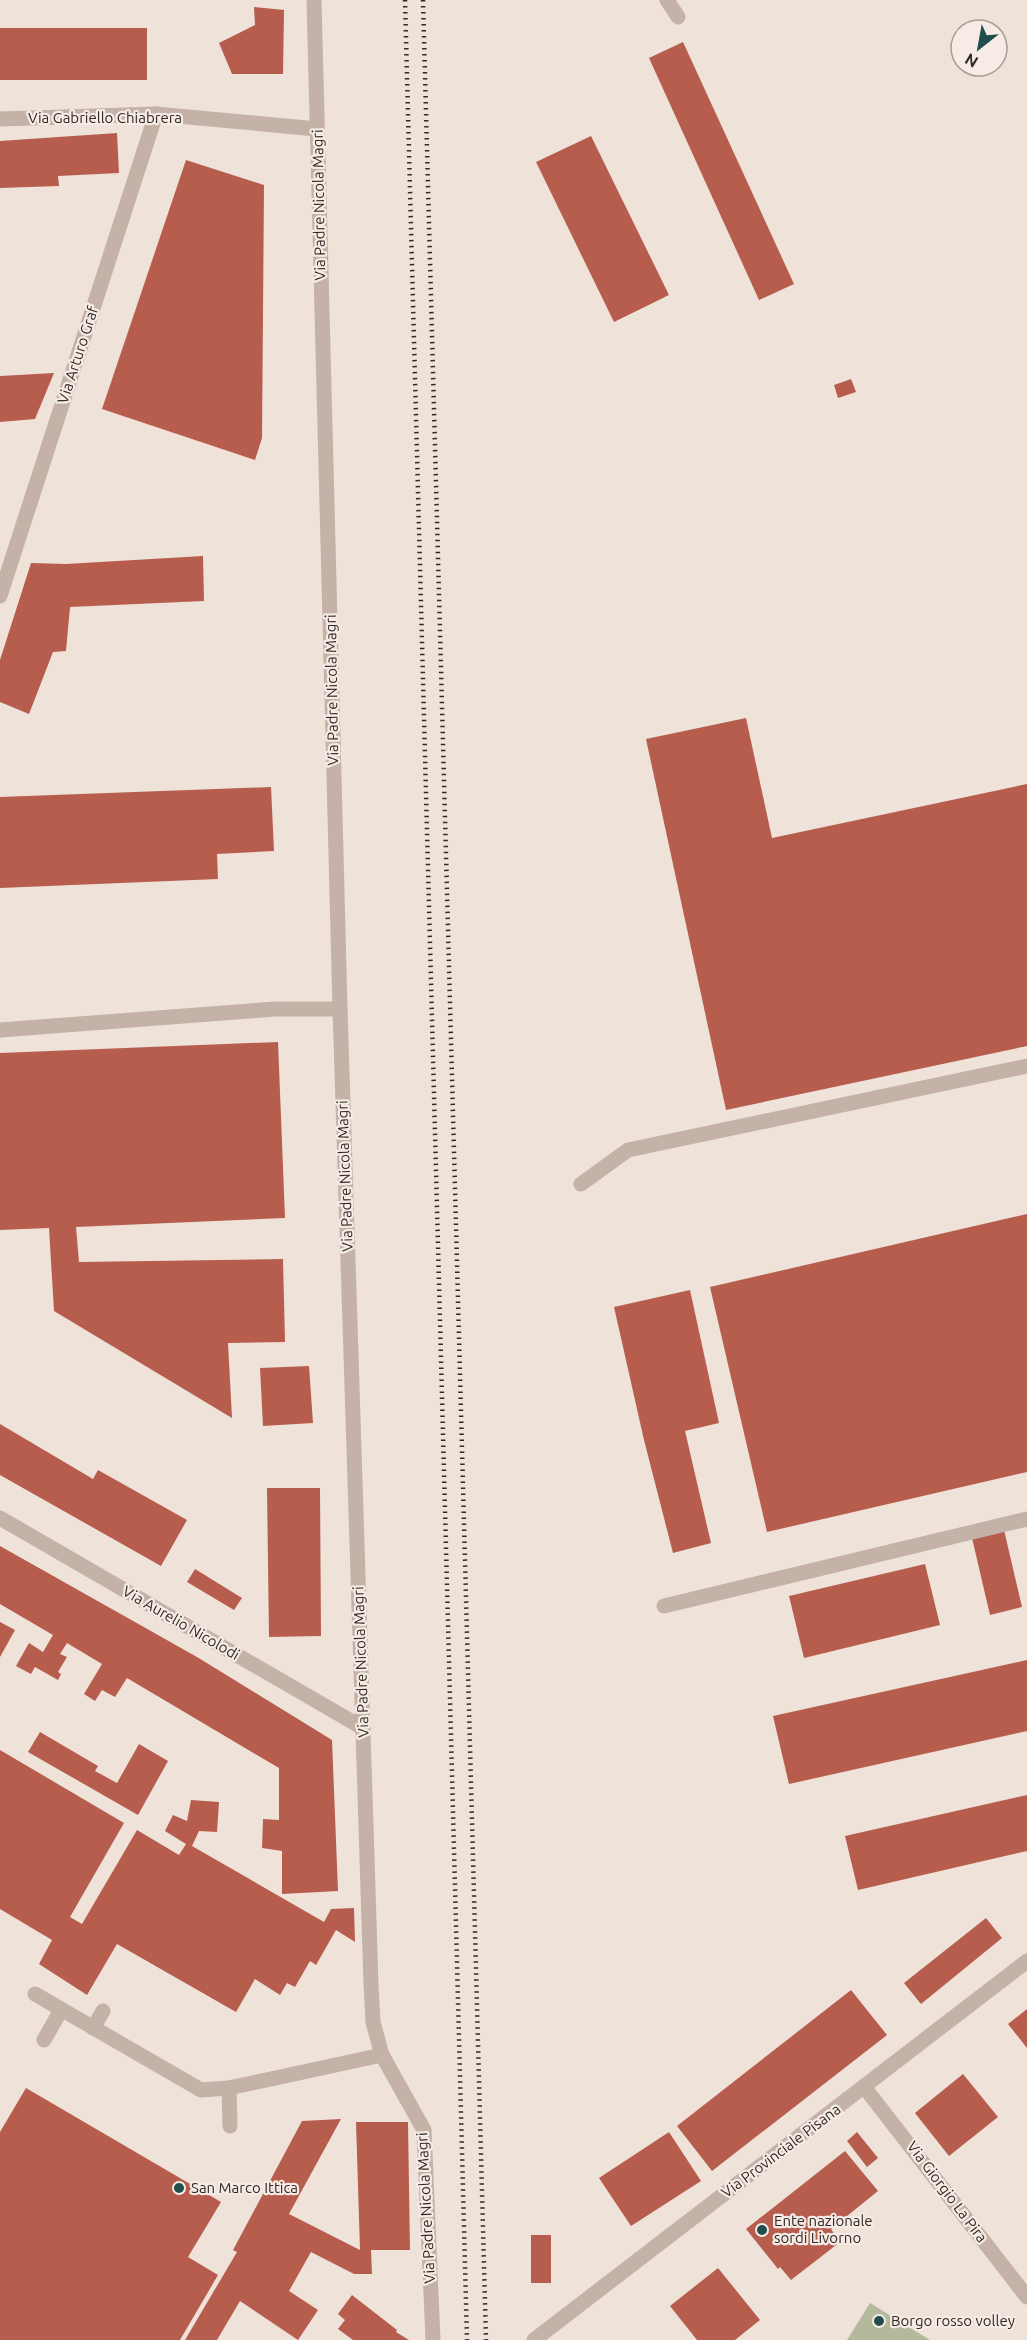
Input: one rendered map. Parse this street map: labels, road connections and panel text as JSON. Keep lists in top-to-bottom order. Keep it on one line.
{"streets":{"street":["Via Gabriello Chiabrera","Via Padre Nicola Magri","Via Arturo Graf","Via Aurelio Nicolodi","Via Provinciale Pisana","Via Giorgio La Pira"]},"crossings":[["Via Gabriello Chiabrera","Via Padre Nicola Magri"],["Via Gabriello Chiabrera","Via Arturo Graf"],["Via Padre Nicola Magri","Via Aurelio Nicolodi"],["Via Provinciale Pisana","Via Giorgio La Pira"]],"places":["San Marco Ittica","Ente nazionale sordi Livorno","Borgo rosso volley"],"north":"bottom left"}
